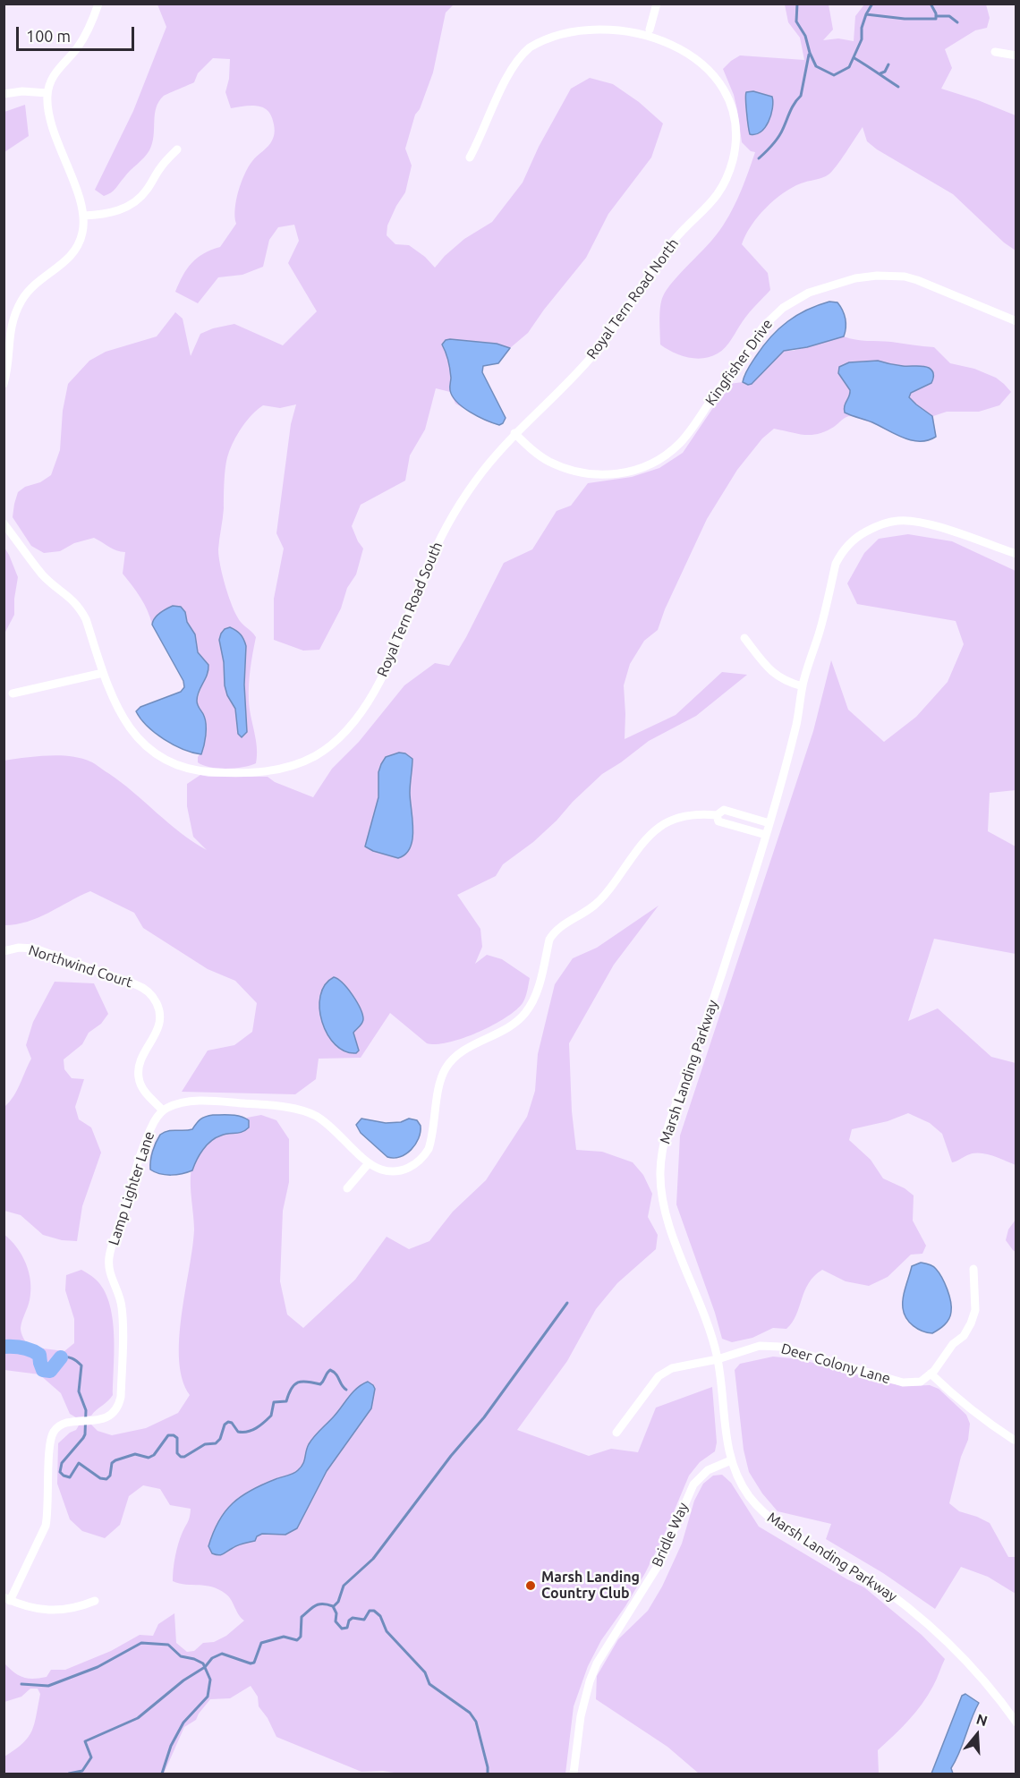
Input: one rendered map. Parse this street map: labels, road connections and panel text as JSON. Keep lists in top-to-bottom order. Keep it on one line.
{"streets":{"street":["Royal Tern Road North","Kingfisher Drive","Royal Tern Road South","Northwind Court","Marsh Landing Parkway","Lamp Lighter Lane","Deer Colony Lane","Bridle Way"]},"crossings":[["Royal Tern Road North","Kingfisher Drive"],["Royal Tern Road North","Royal Tern Road South"],["Kingfisher Drive","Royal Tern Road South"],["Northwind Court","Lamp Lighter Lane"],["Marsh Landing Parkway","Deer Colony Lane"],["Marsh Landing Parkway","Bridle Way"]],"places":["Marsh Landing Country Club"],"scale_bar":"100 m","north":"top"}
